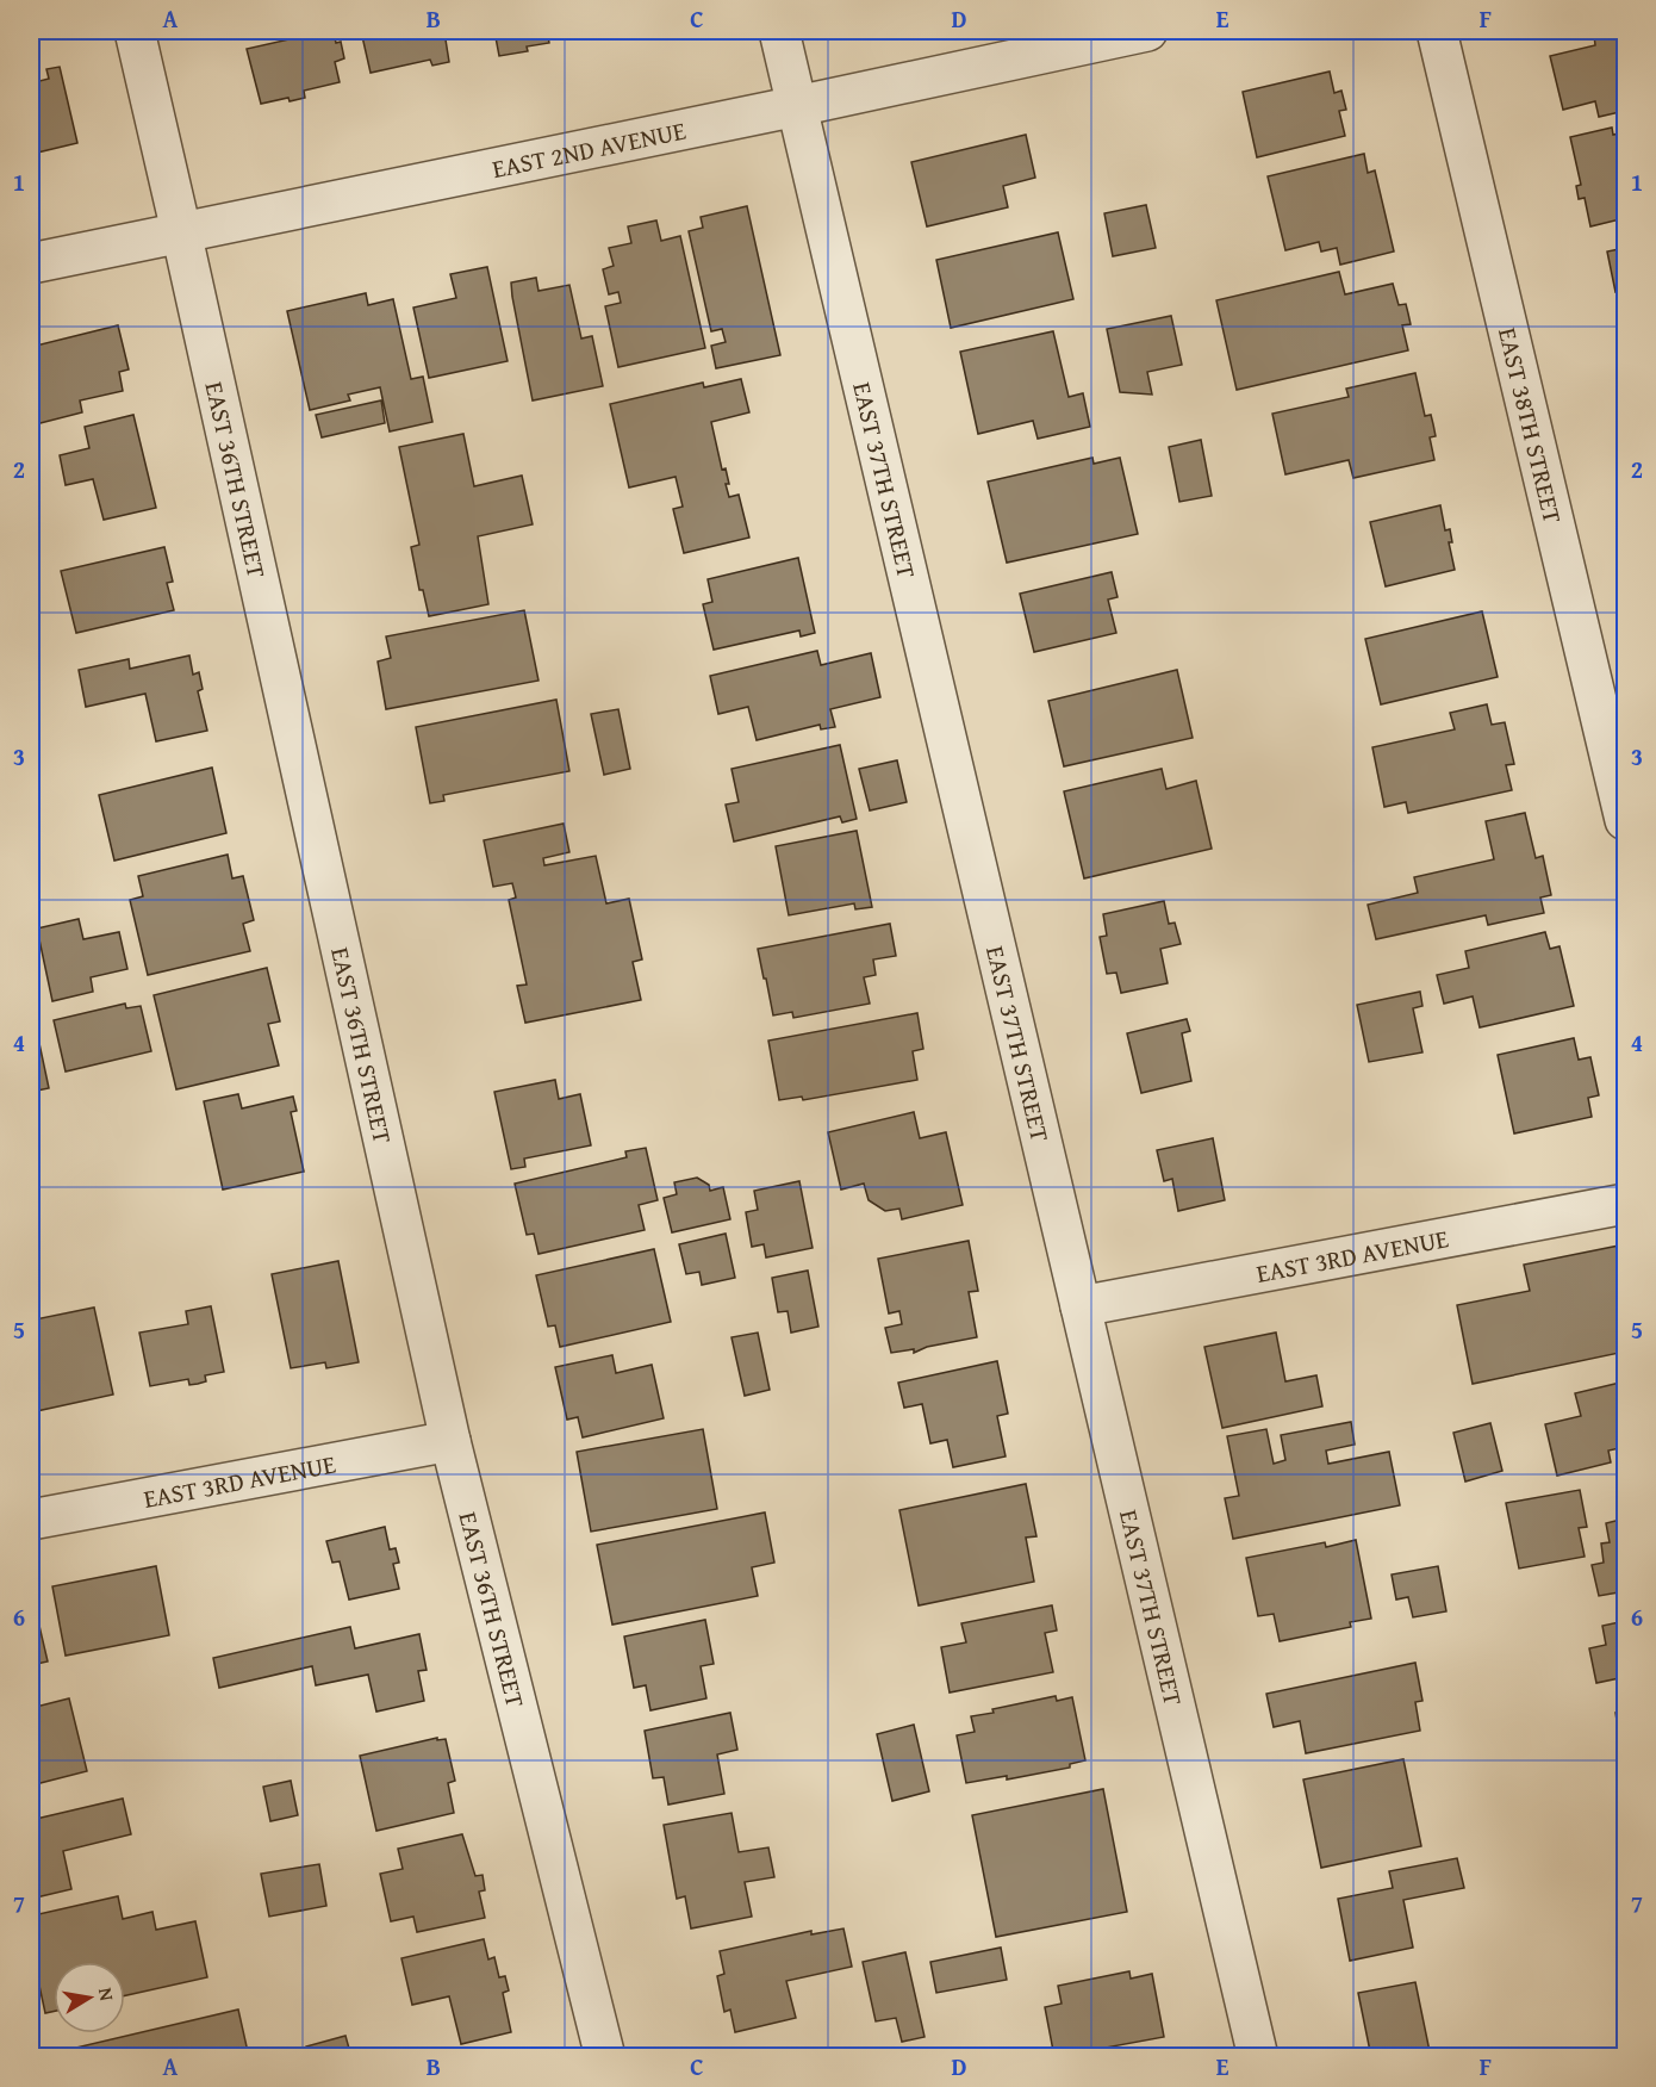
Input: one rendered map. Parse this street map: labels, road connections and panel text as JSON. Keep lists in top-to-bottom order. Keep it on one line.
{"streets":{"street":["EAST 2ND AVENUE","EAST 38TH STREET","EAST 36TH STREET","EAST 37TH STREET","EAST 3RD AVENUE"]},"crossings":[["EAST 2ND AVENUE","EAST 36TH STREET"],["EAST 2ND AVENUE","EAST 37TH STREET"],["EAST 36TH STREET","EAST 3RD AVENUE"],["EAST 37TH STREET","EAST 3RD AVENUE"]],"north":"right","grid":{"columns":["A","B","C","D","E","F"],"rows":["1","2","3","4","5","6","7"]}}
